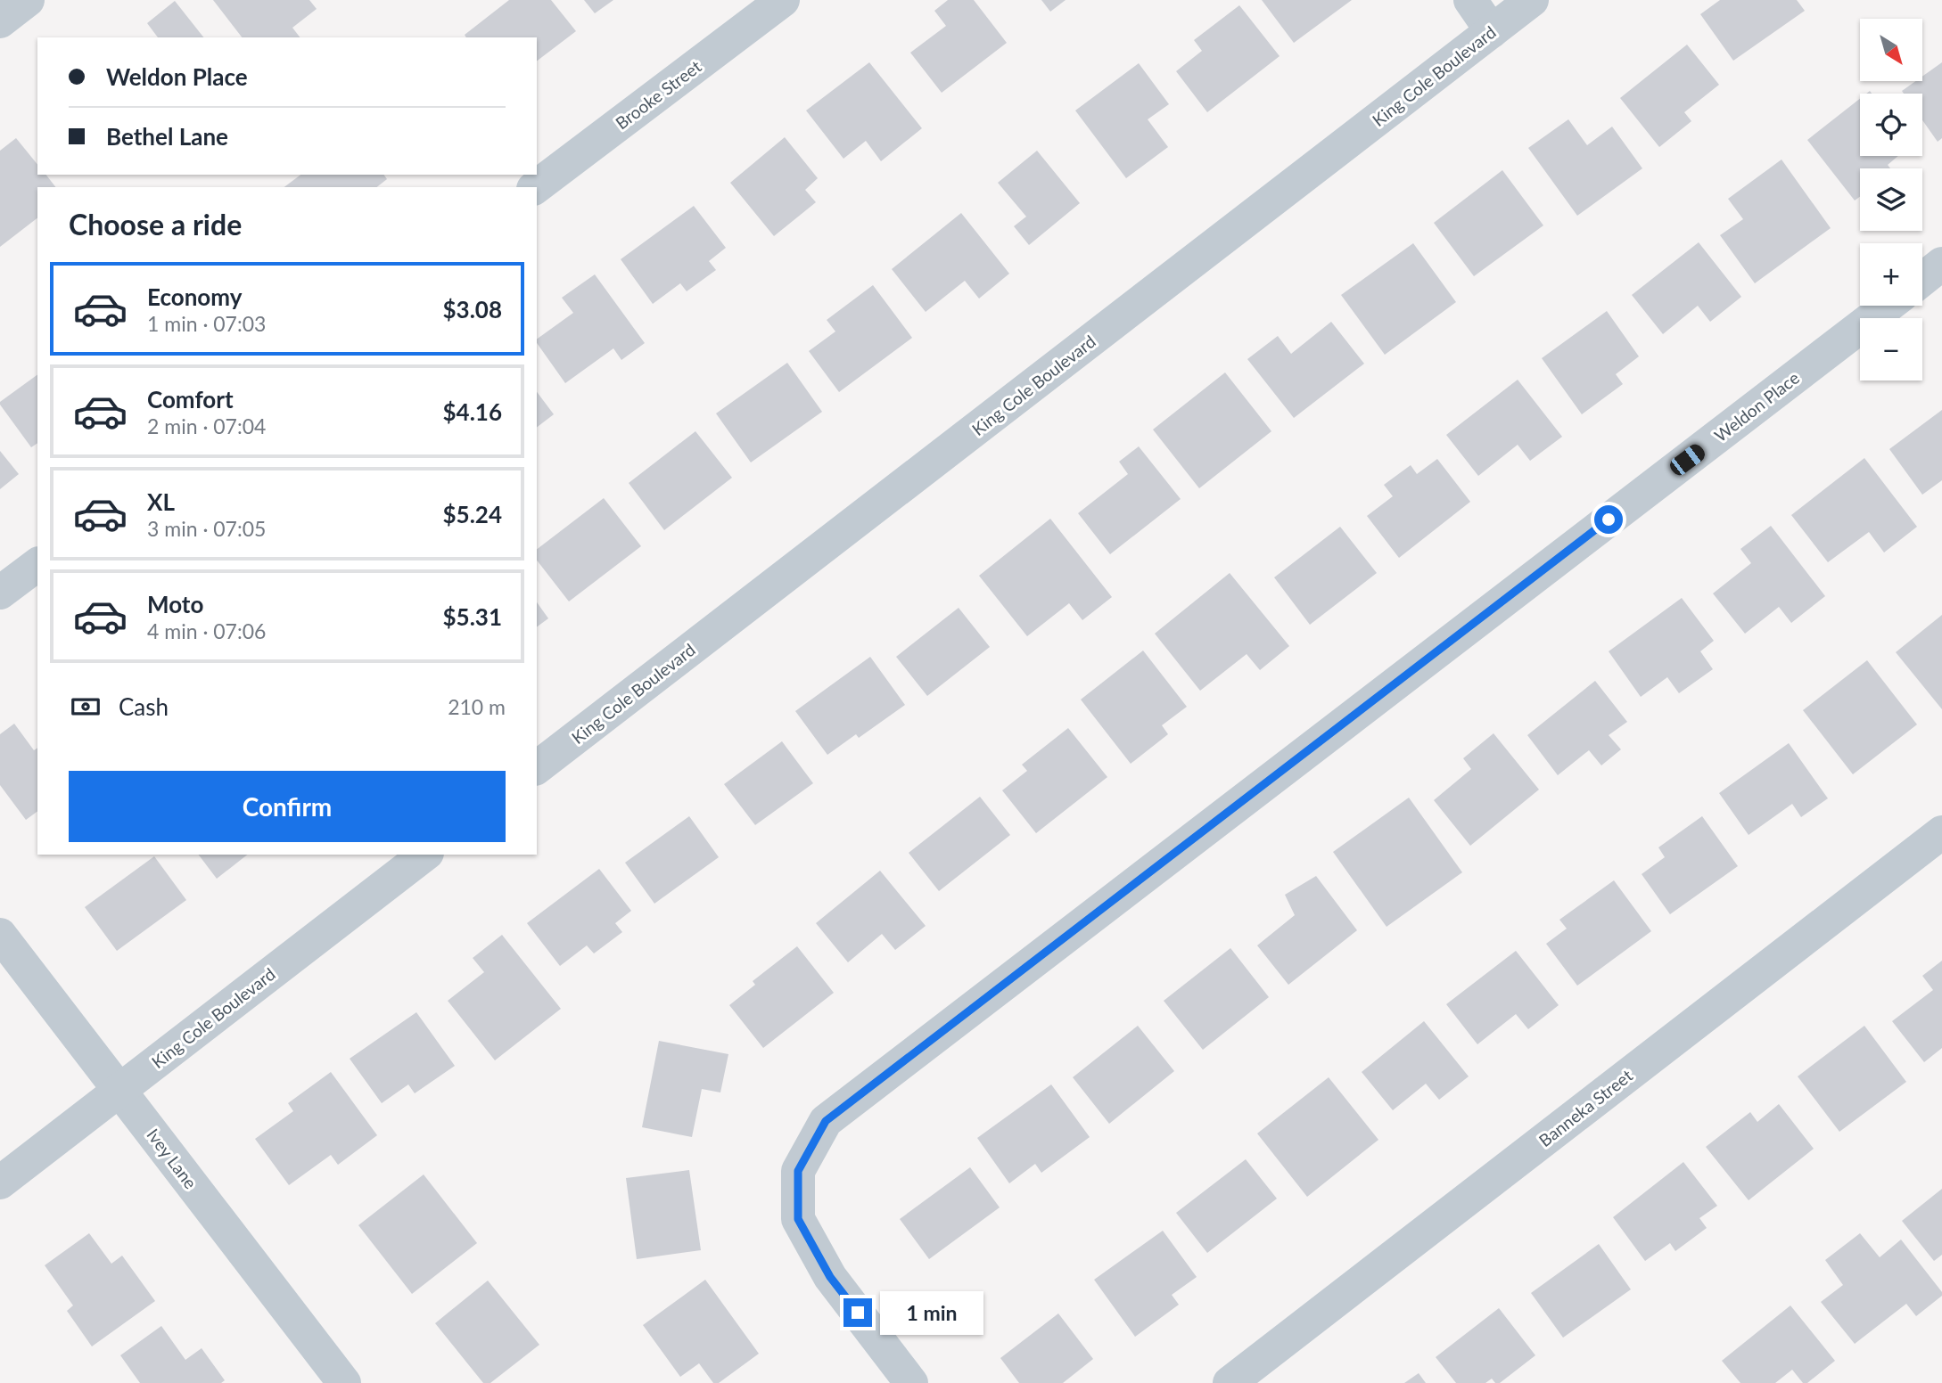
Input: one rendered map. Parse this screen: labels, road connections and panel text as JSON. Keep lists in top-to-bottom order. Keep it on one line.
{"streets":{"street":["King Cole Boulevard","Brooke Street","Weldon Place","Banneka Street","Ivey Lane"]},"crossings":[["King Cole Boulevard","Ivey Lane"]],"north":"bottom right","page":{"map_buttons":["+","−"],"banner":["Weldon Place","Bethel Lane"],"heading":"Choose a ride","list":[{"name":"Economy","note":"1 min · 07:03","value":"$3.08"},{"name":"Comfort","note":"2 min · 07:04","value":"$4.16"},{"name":"XL","note":"3 min · 07:05","value":"$5.24"},{"name":"Moto","note":"4 min · 07:06","value":"$5.31"}],"pay":["Cash","210 m"],"buttons":"Confirm","bubble":"1 min"}}
